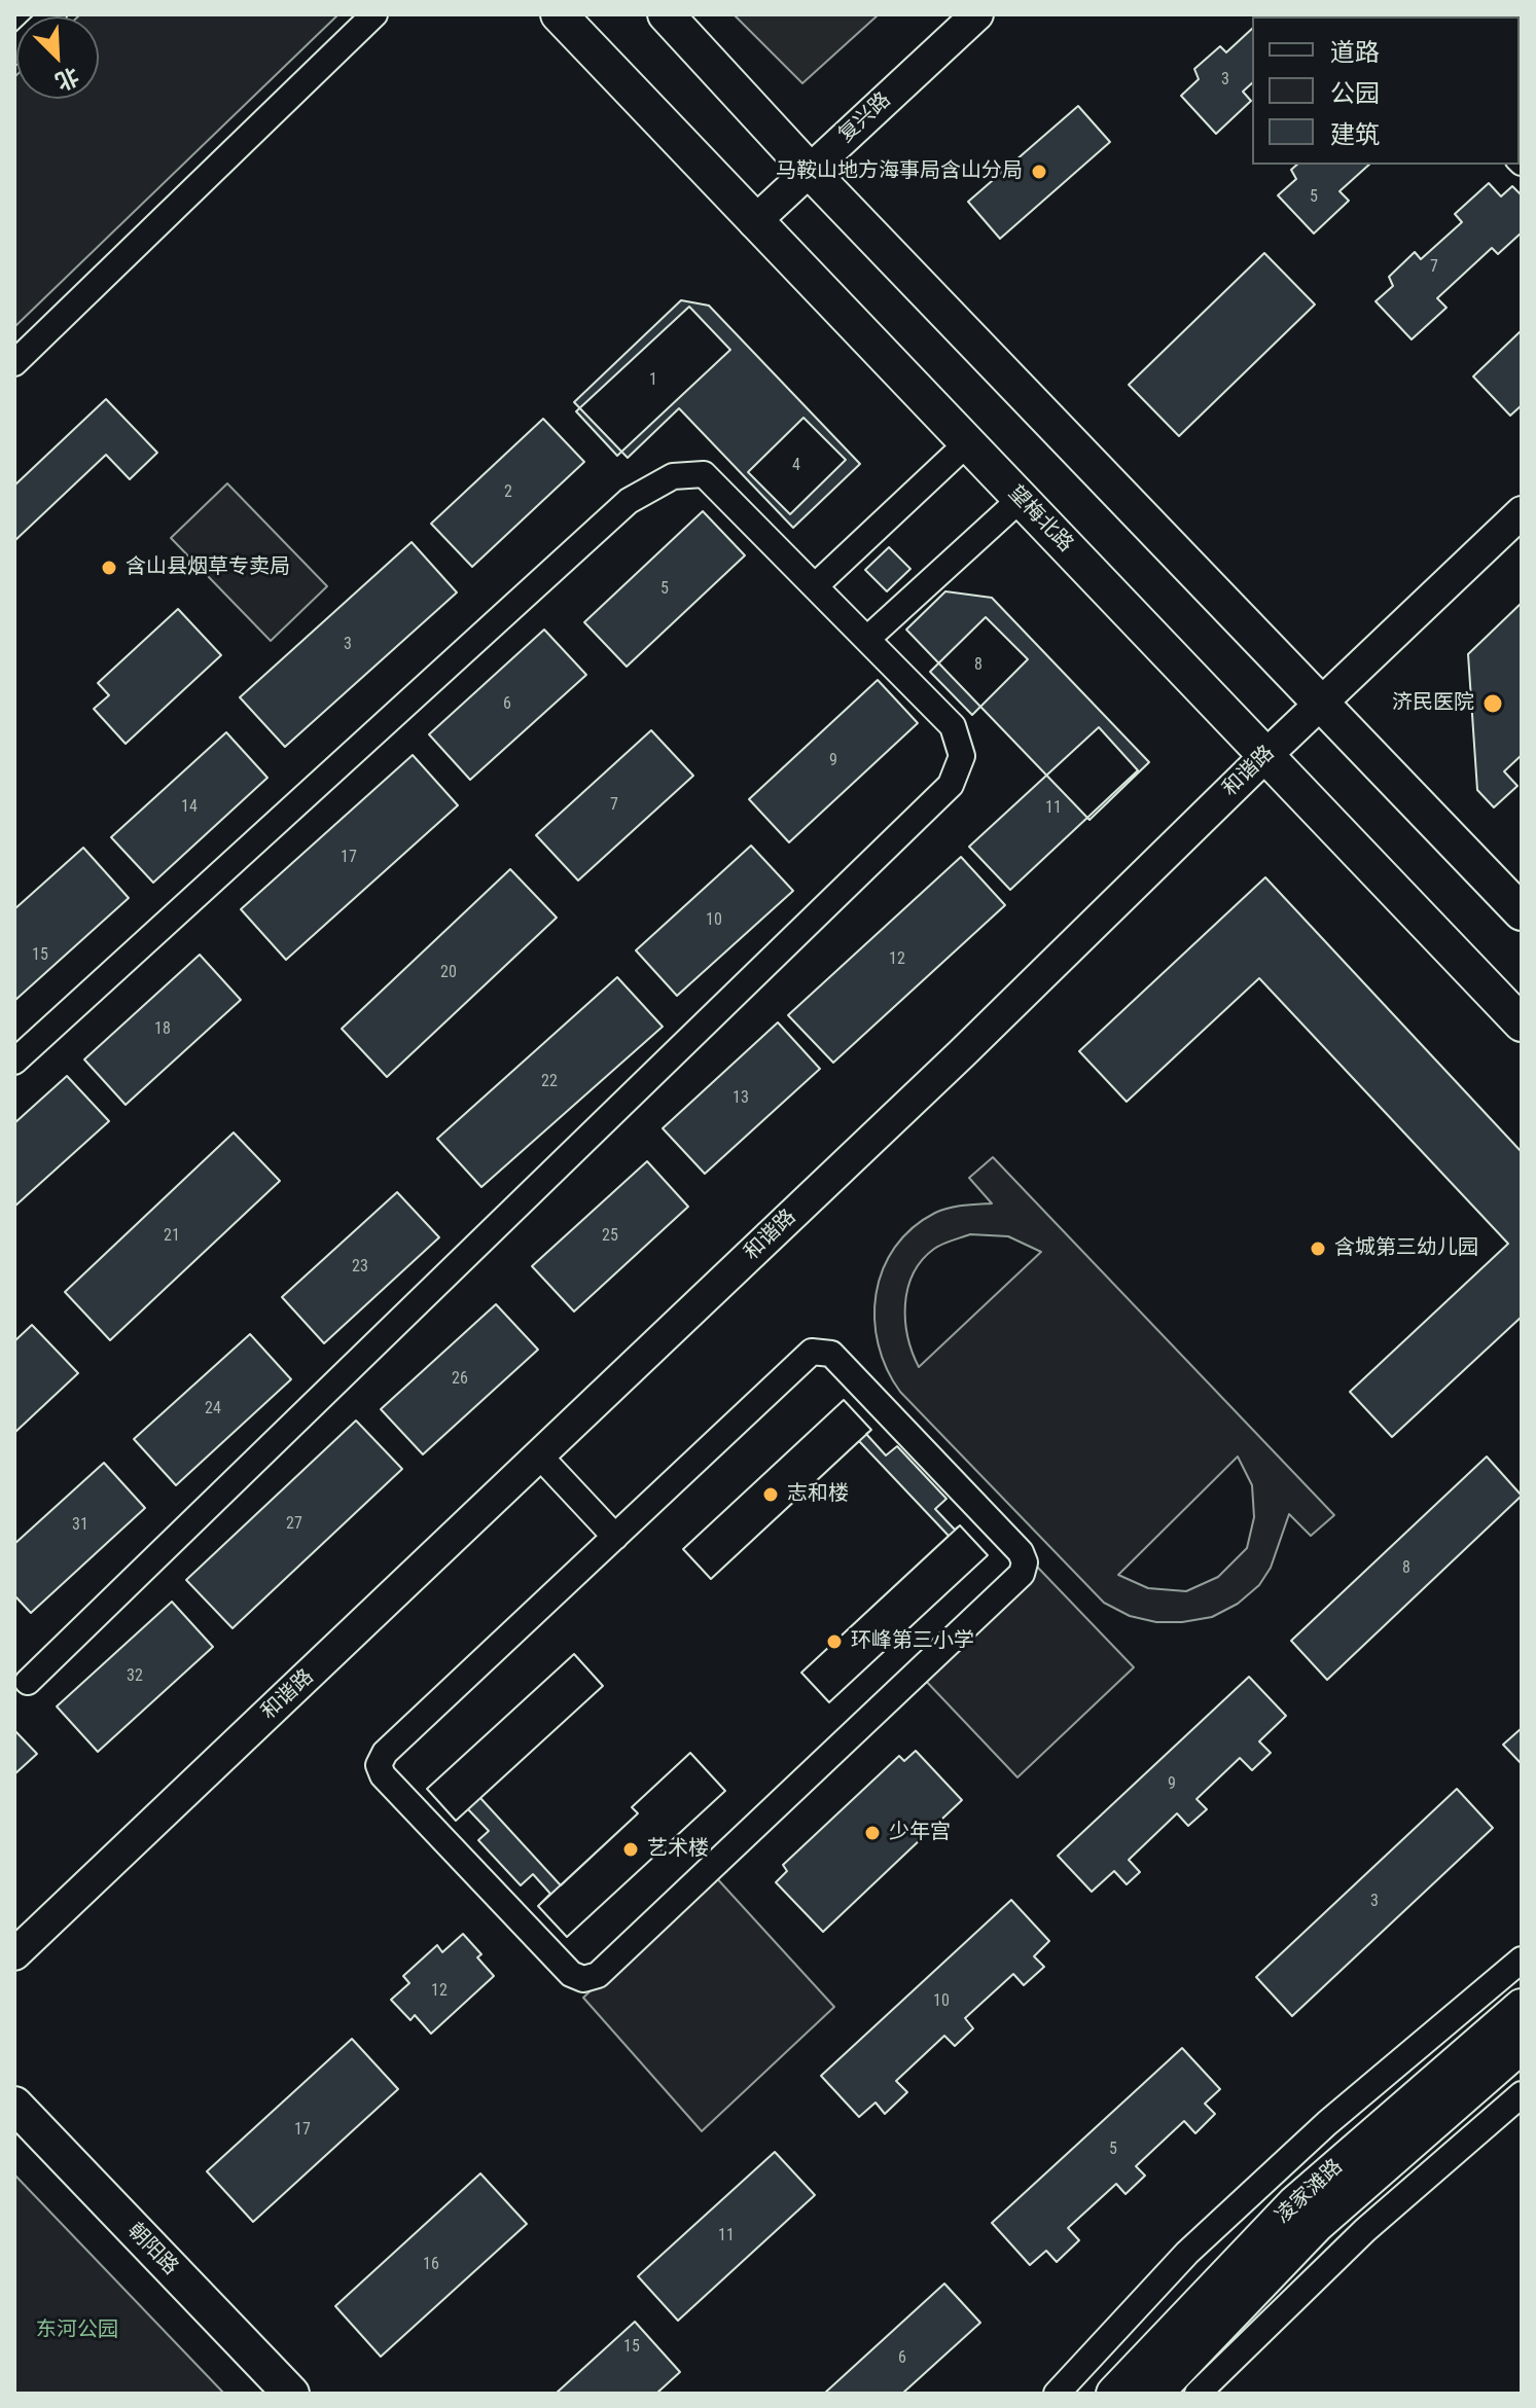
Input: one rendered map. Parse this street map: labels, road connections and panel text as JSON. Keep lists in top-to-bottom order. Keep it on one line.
{"streets":{"main road":["望梅北路","凌家滩路","朝阳路"],"street":["复兴路","和谐路"]},"crossings":[["复兴路","望梅北路"],["望梅北路","和谐路"]],"parks":["东河公园"],"places":["马鞍山地方海事局含山分局","含山县烟草专卖局","济民医院","含城第三幼儿园","志和楼","环峰第三小学","少年宫","艺术楼"],"house_numbers":["3","5","7","1","4","2","5","3","8","6","9","7","14","11","17","10","15","12","20","18","22","13","21","25","23","26","24","27","31","8","32","9","3","12","10","17","5","11","16","15","6"],"legend":["道路","公园","建筑"],"north":"bottom right"}
